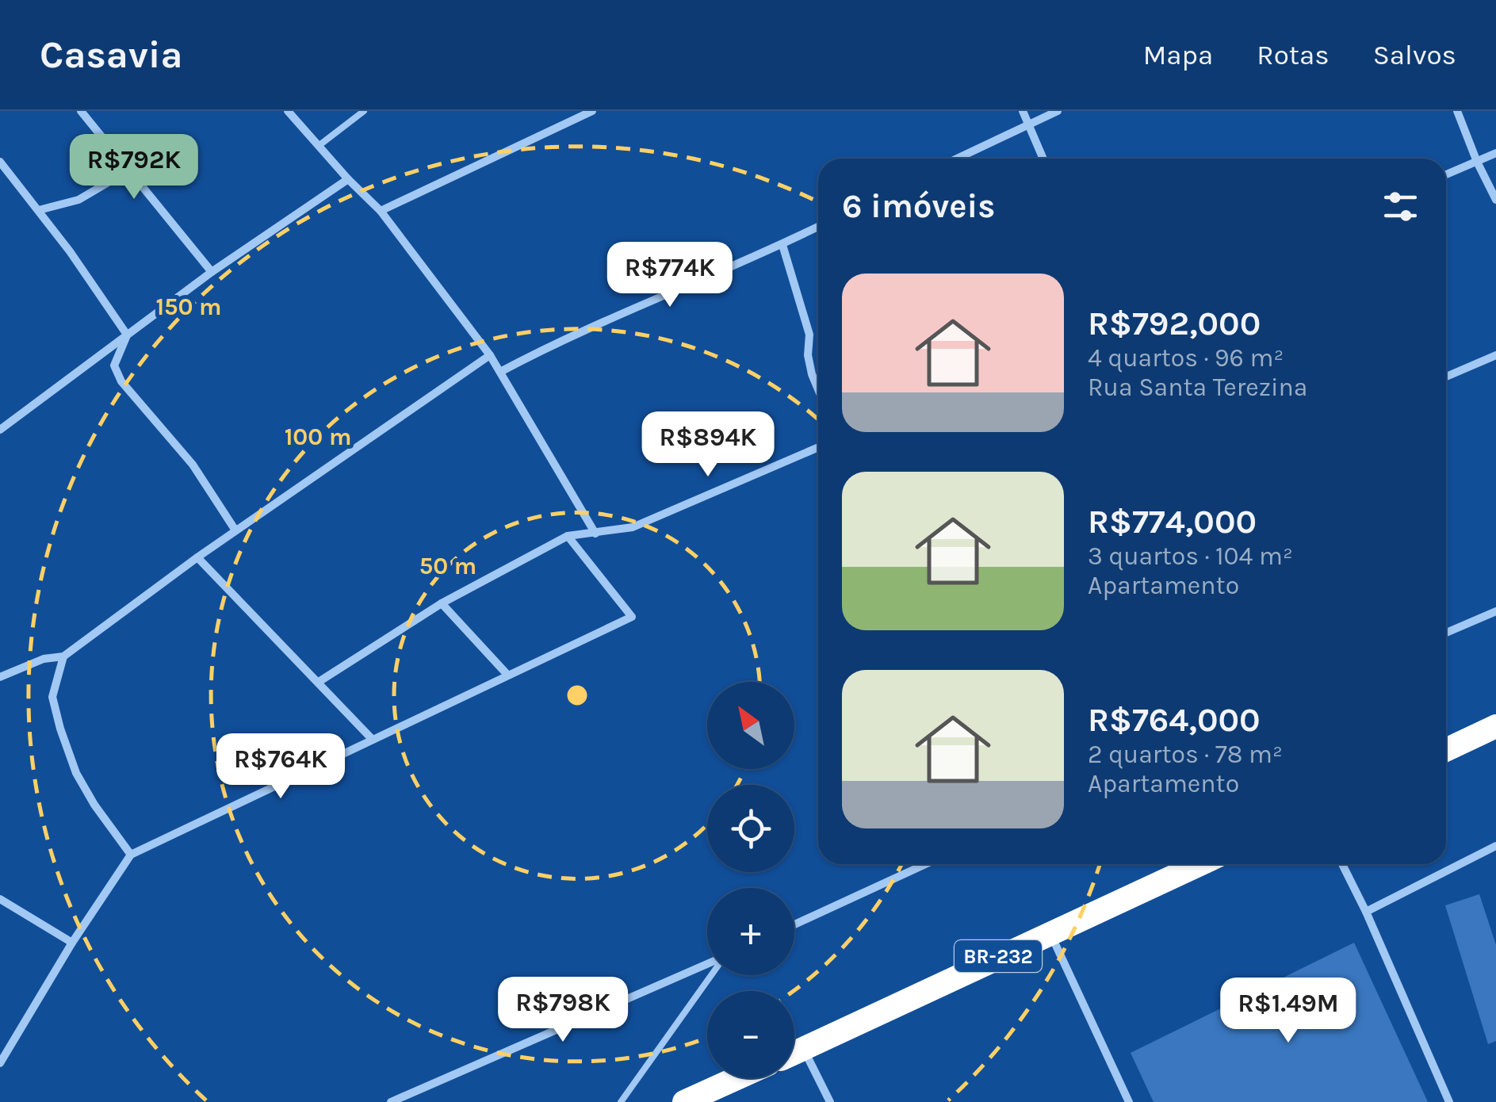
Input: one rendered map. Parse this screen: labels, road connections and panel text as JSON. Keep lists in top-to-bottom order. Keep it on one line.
{"streets":{"highway":["BR-232"]},"north":"top left","page":{"header":"Casavia","nav":["Mapa","Rotas","Salvos"],"price":["R$792K","R$774K","R$894K","R$764K","R$798K","R$1.49M"],"heading":"6 imóveis","list":[{"name":"R$792,000","note":"4 quartos · 96 m² · Rua Santa Terezina"},{"name":"R$774,000","note":"3 quartos · 104 m² · Apartamento"},{"name":"R$764,000","note":"2 quartos · 78 m² · Apartamento"}],"map_buttons":["+","−"]},"rings":["150 m","100 m","50 m"]}
